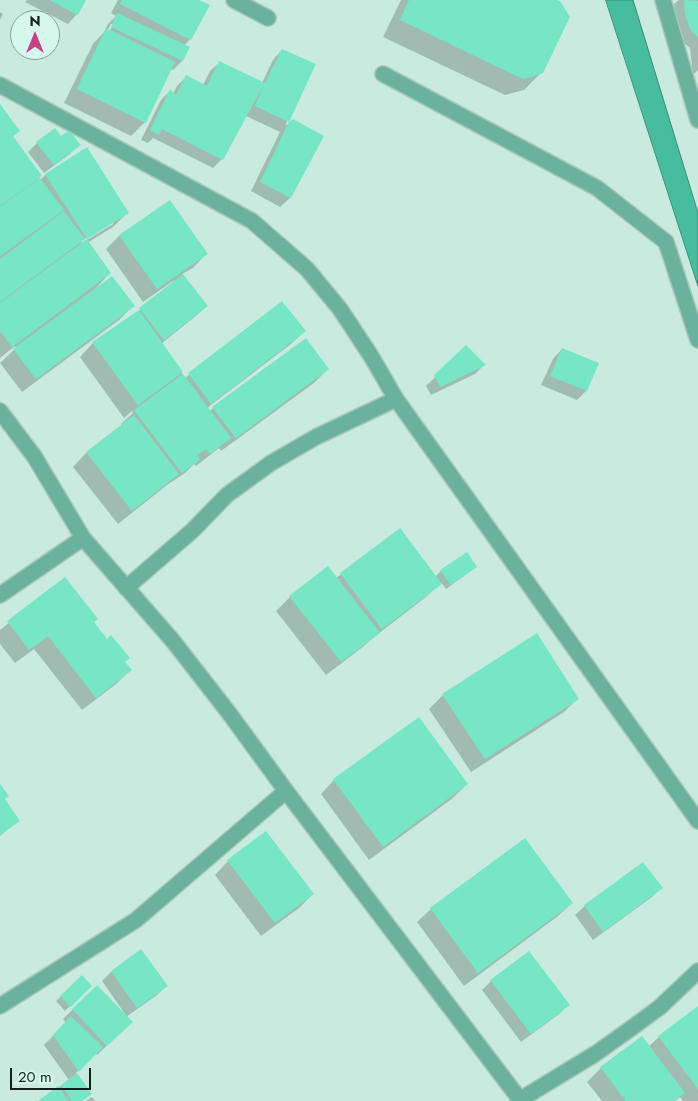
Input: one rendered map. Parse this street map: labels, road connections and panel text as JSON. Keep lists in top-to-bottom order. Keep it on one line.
{"scale_bar":"20 m","north":"top"}
